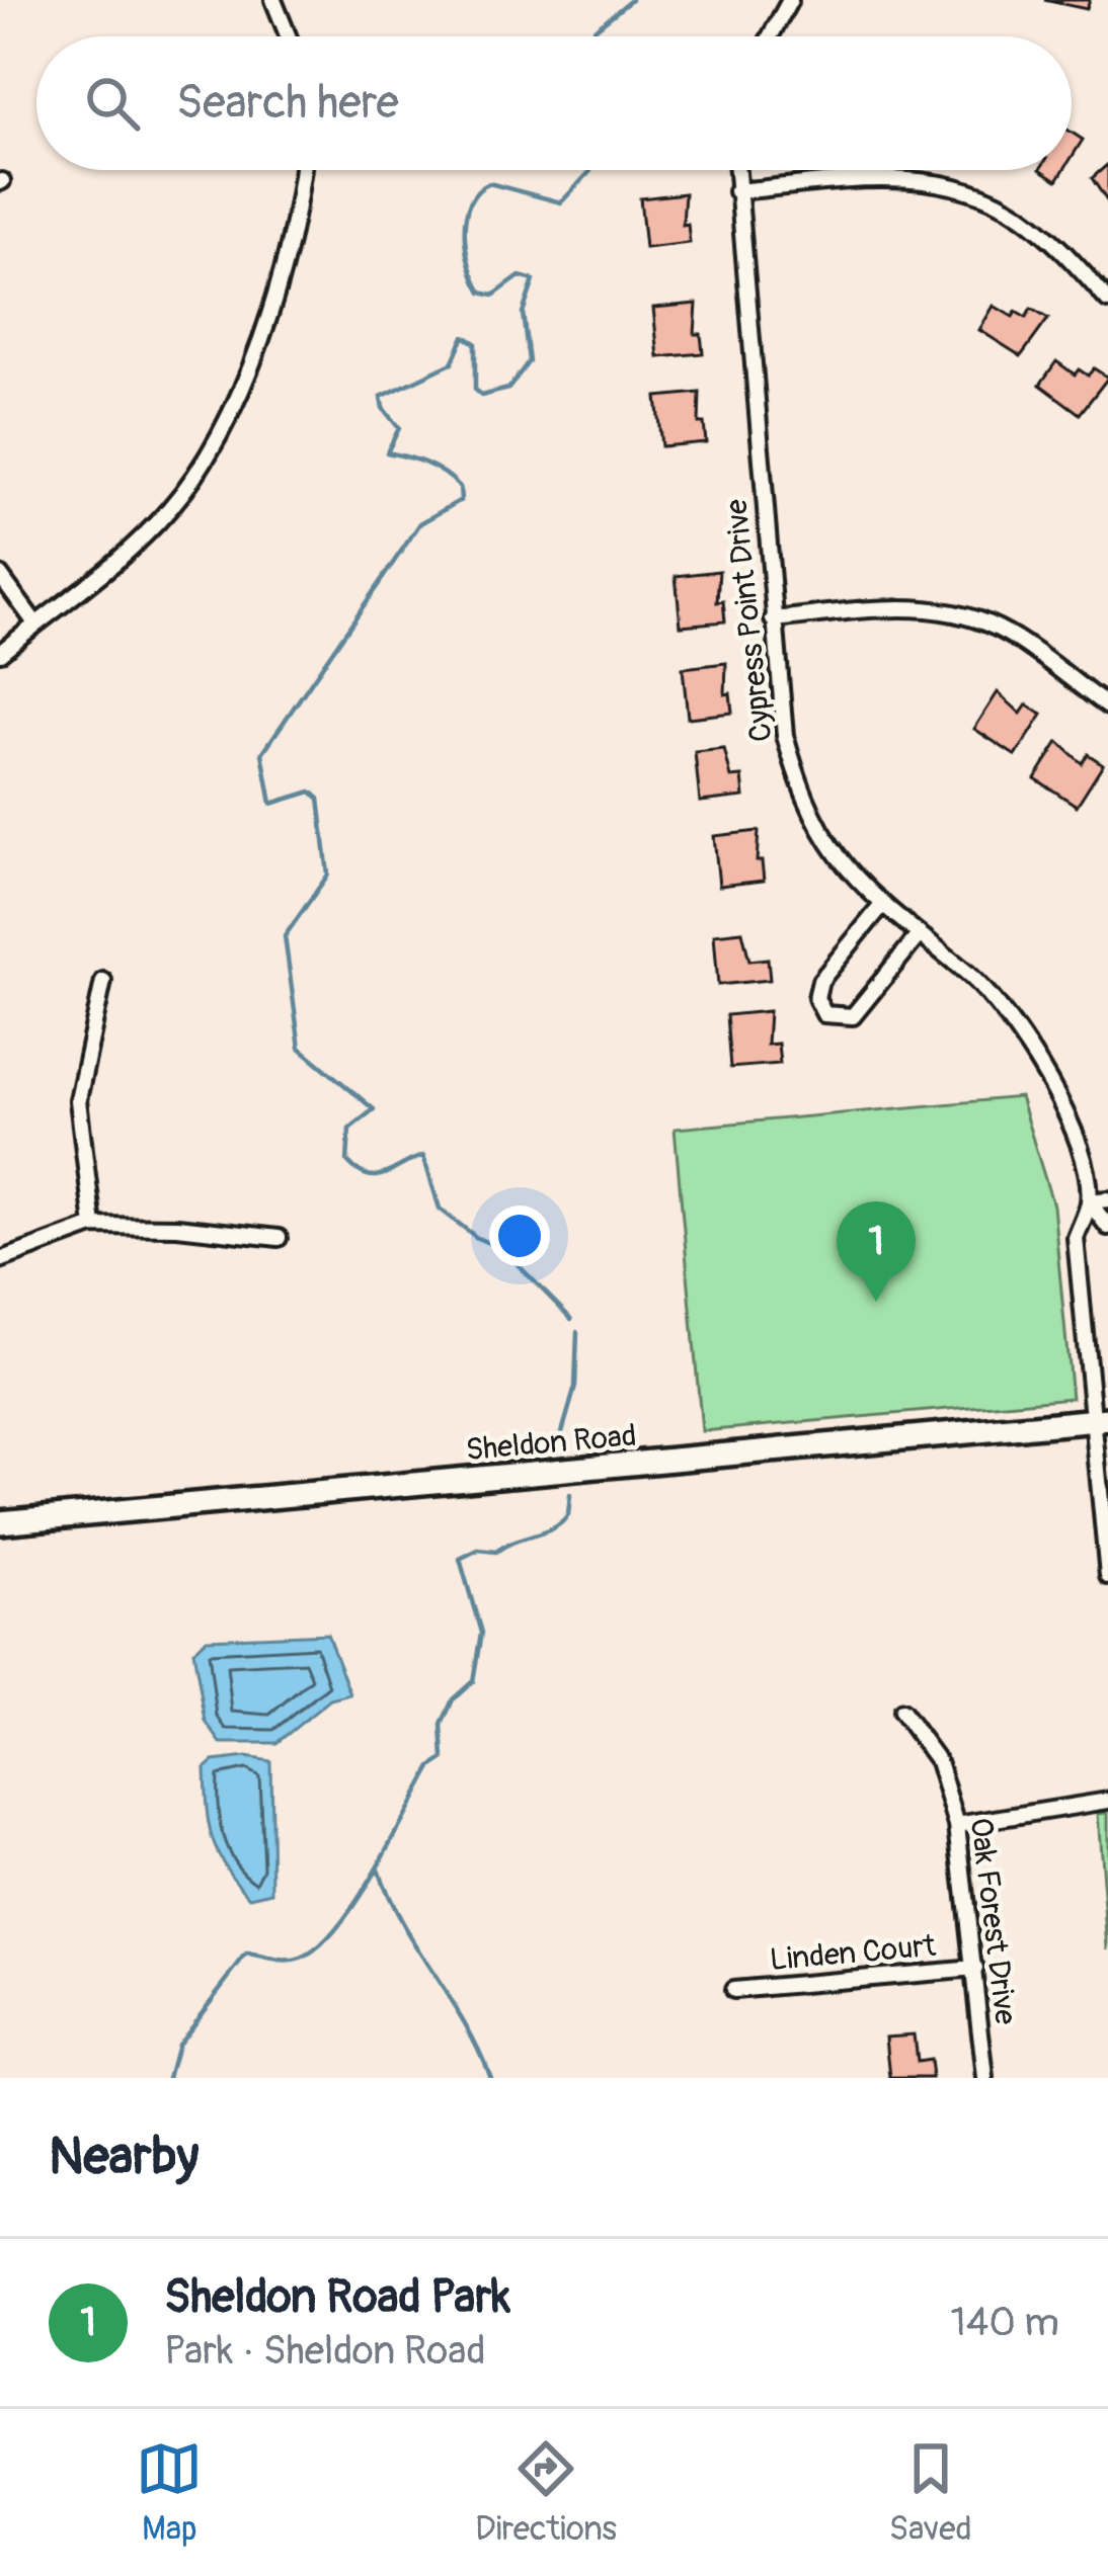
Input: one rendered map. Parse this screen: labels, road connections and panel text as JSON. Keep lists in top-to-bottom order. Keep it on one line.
{"streets":{"main road":["Sheldon Road"],"street":["Cypress Point Drive","Oak Forest Drive","Linden Court"]},"crossings":[["Cypress Point Drive","Sheldon Road"],["Oak Forest Drive","Linden Court"]],"page":{"search":"Search here","pins":"1","heading":"Nearby","list":[{"mark":"1","name":"Sheldon Road Park","note":"Park · Sheldon Road","value":"140 m"}],"nav":["Map","Directions","Saved"]}}
